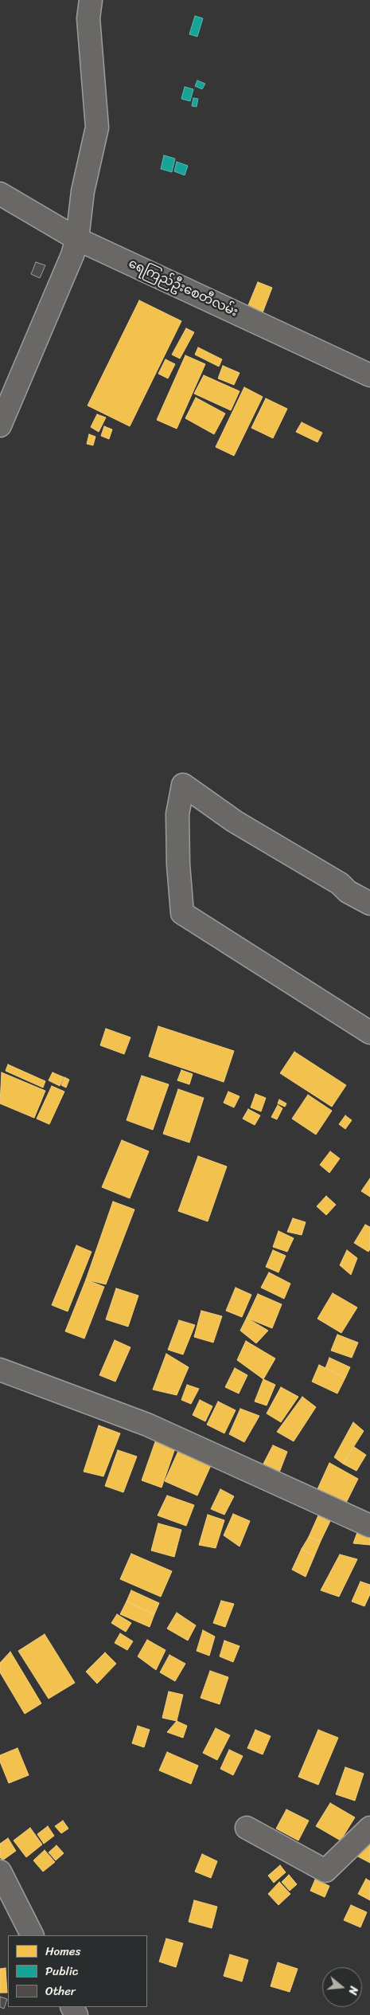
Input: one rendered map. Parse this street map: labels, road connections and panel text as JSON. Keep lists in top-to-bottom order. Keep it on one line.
{"streets":{"street":["ရေကြည်ဦးစေတီလမ်း"]},"legend":["Homes","Public","Other"],"north":"right"}
